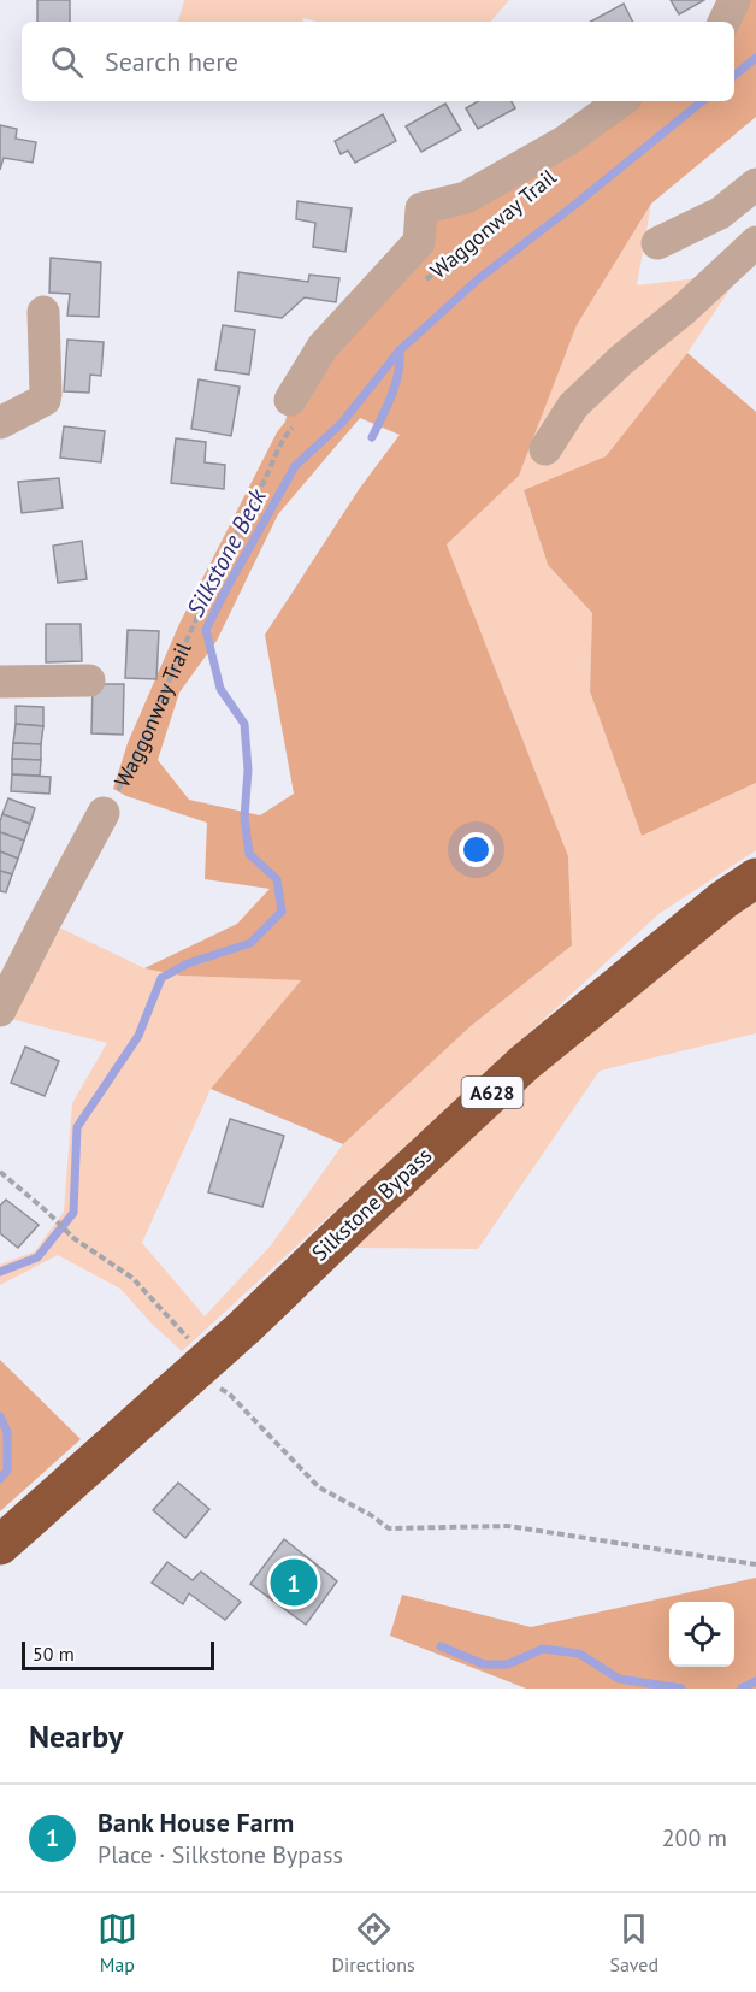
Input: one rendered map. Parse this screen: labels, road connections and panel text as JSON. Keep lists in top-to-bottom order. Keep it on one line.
{"streets":{"highway":["A628","Silkstone Bypass"],"street":["Waggonway Trail"]},"water":["Silkstone Beck"],"scale_bar":"50 m","page":{"search":"Search here","pins":"1","scale":"50 m","heading":"Nearby","list":[{"mark":"1","name":"Bank House Farm","note":"Place · Silkstone Bypass","value":"200 m"}],"nav":["Map","Directions","Saved"]}}
